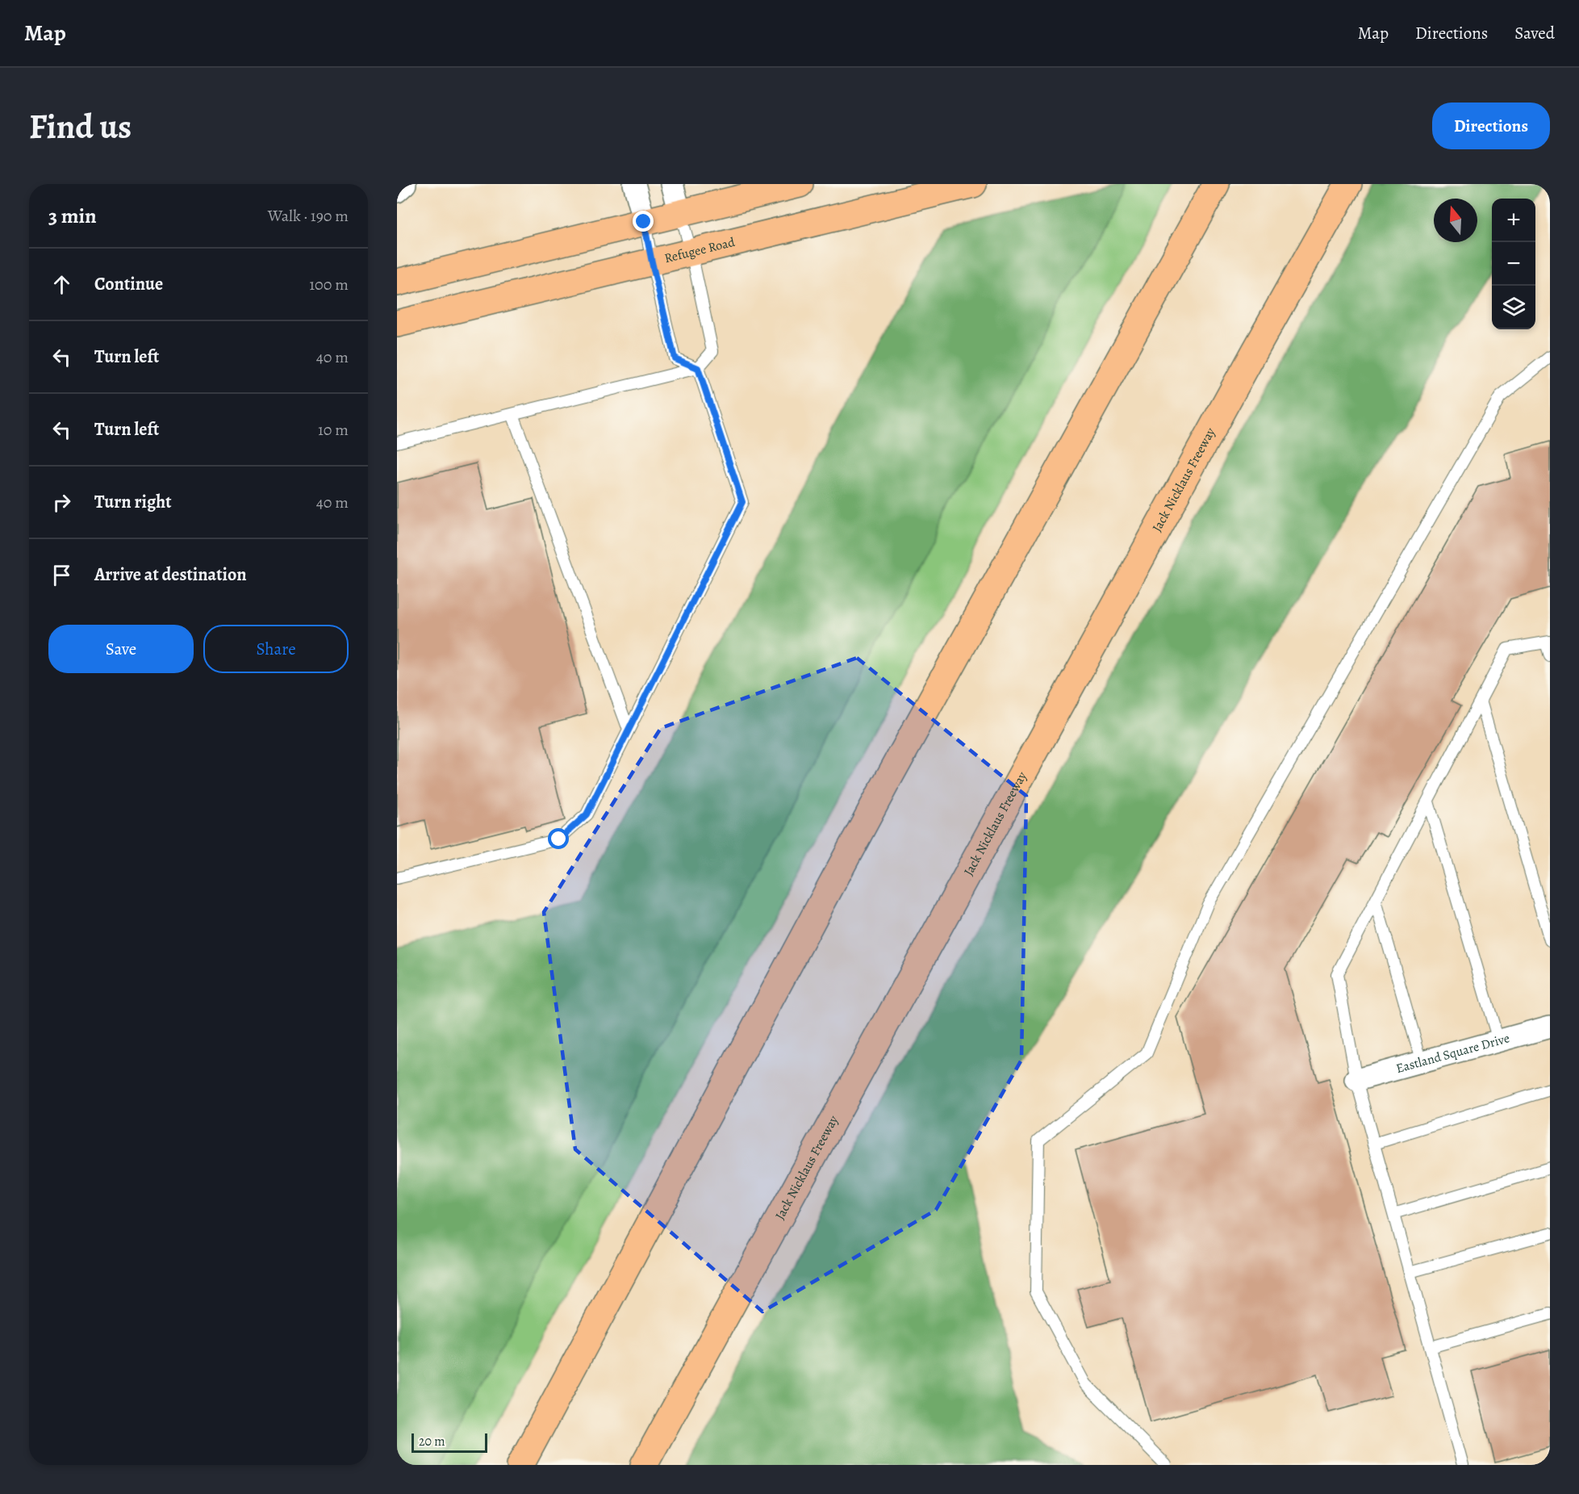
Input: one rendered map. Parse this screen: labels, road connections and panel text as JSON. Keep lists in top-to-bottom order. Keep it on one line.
{"streets":{"main road":["Refugee Road","Jack Nicklaus Freeway"],"street":["Eastland Square Drive"]},"scale_bar":"20 m","north":"top","page":{"header":"Map","nav":["Map","Directions","Saved"],"buttons":["Directions",["Save","Share"]],"title":"Find us","heading":["3 min","Walk · 190 m"],"map_buttons":["+","−"],"list":[["Continue","100 m"],["Turn left","40 m"],["Turn left","10 m"],["Turn right","40 m"],"Arrive at destination"],"scale":"20 m"}}
